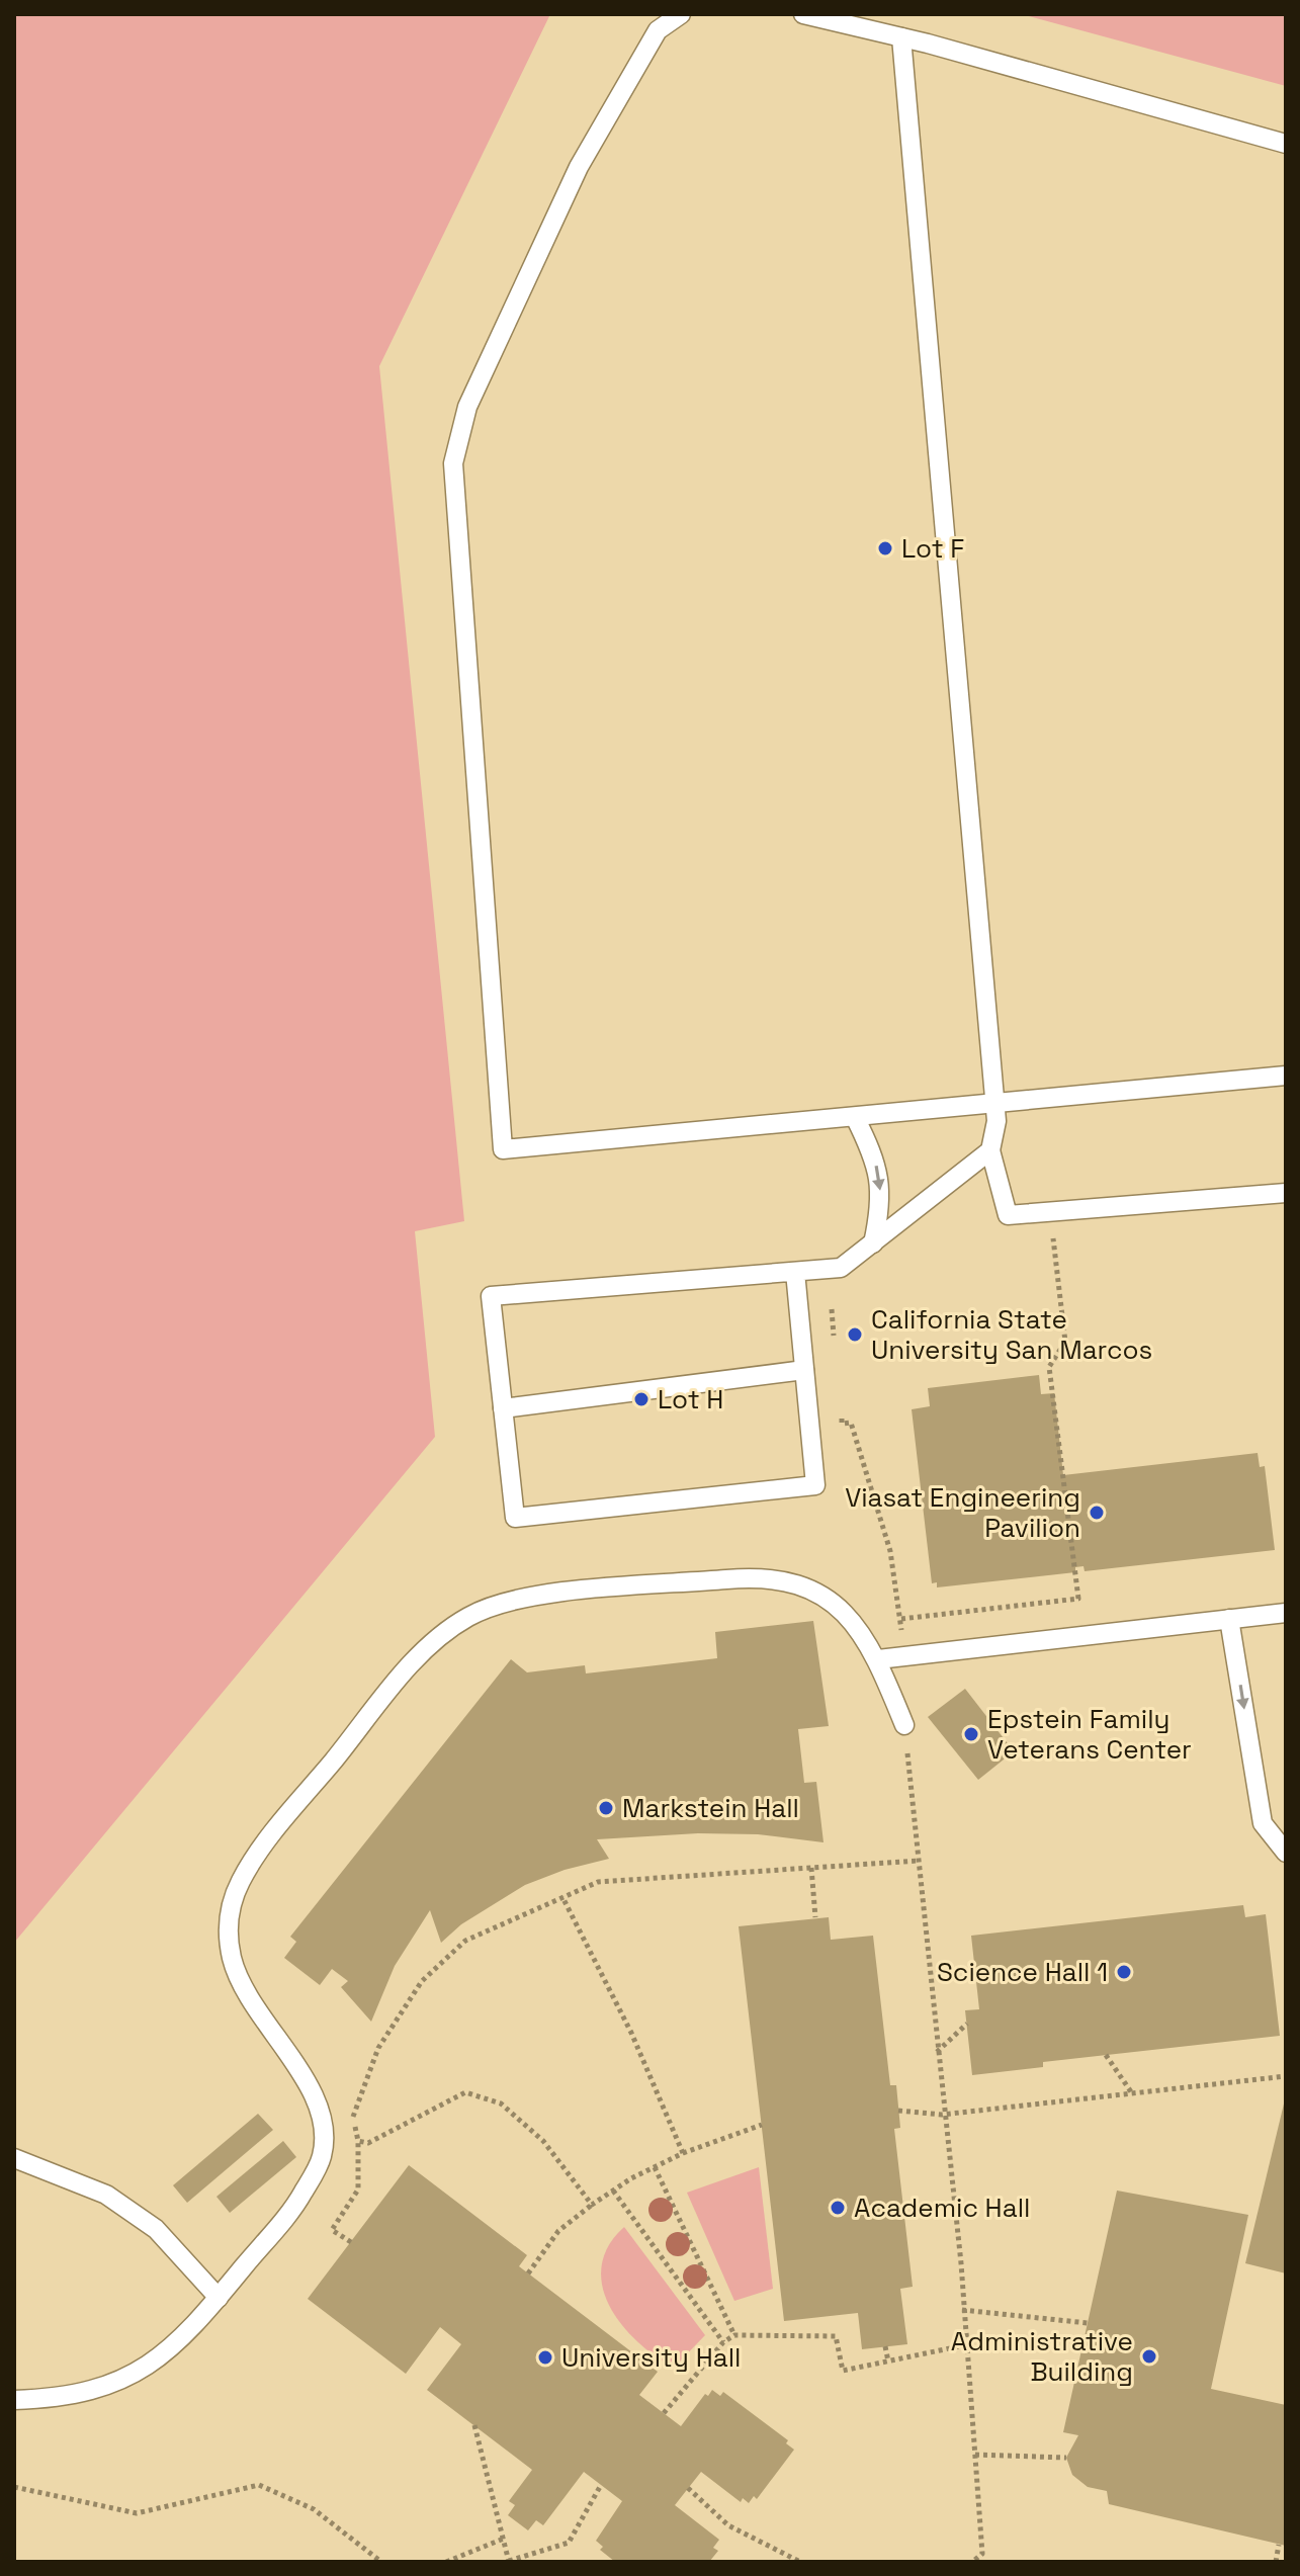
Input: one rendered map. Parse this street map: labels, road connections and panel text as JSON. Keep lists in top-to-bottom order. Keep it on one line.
{"places":["Lot F","California State University San Marcos","Lot H","Viasat Engineering Pavilion","Epstein Family Veterans Center","Markstein Hall","Science Hall 1","Academic Hall","Administrative Building","University Hall"]}
